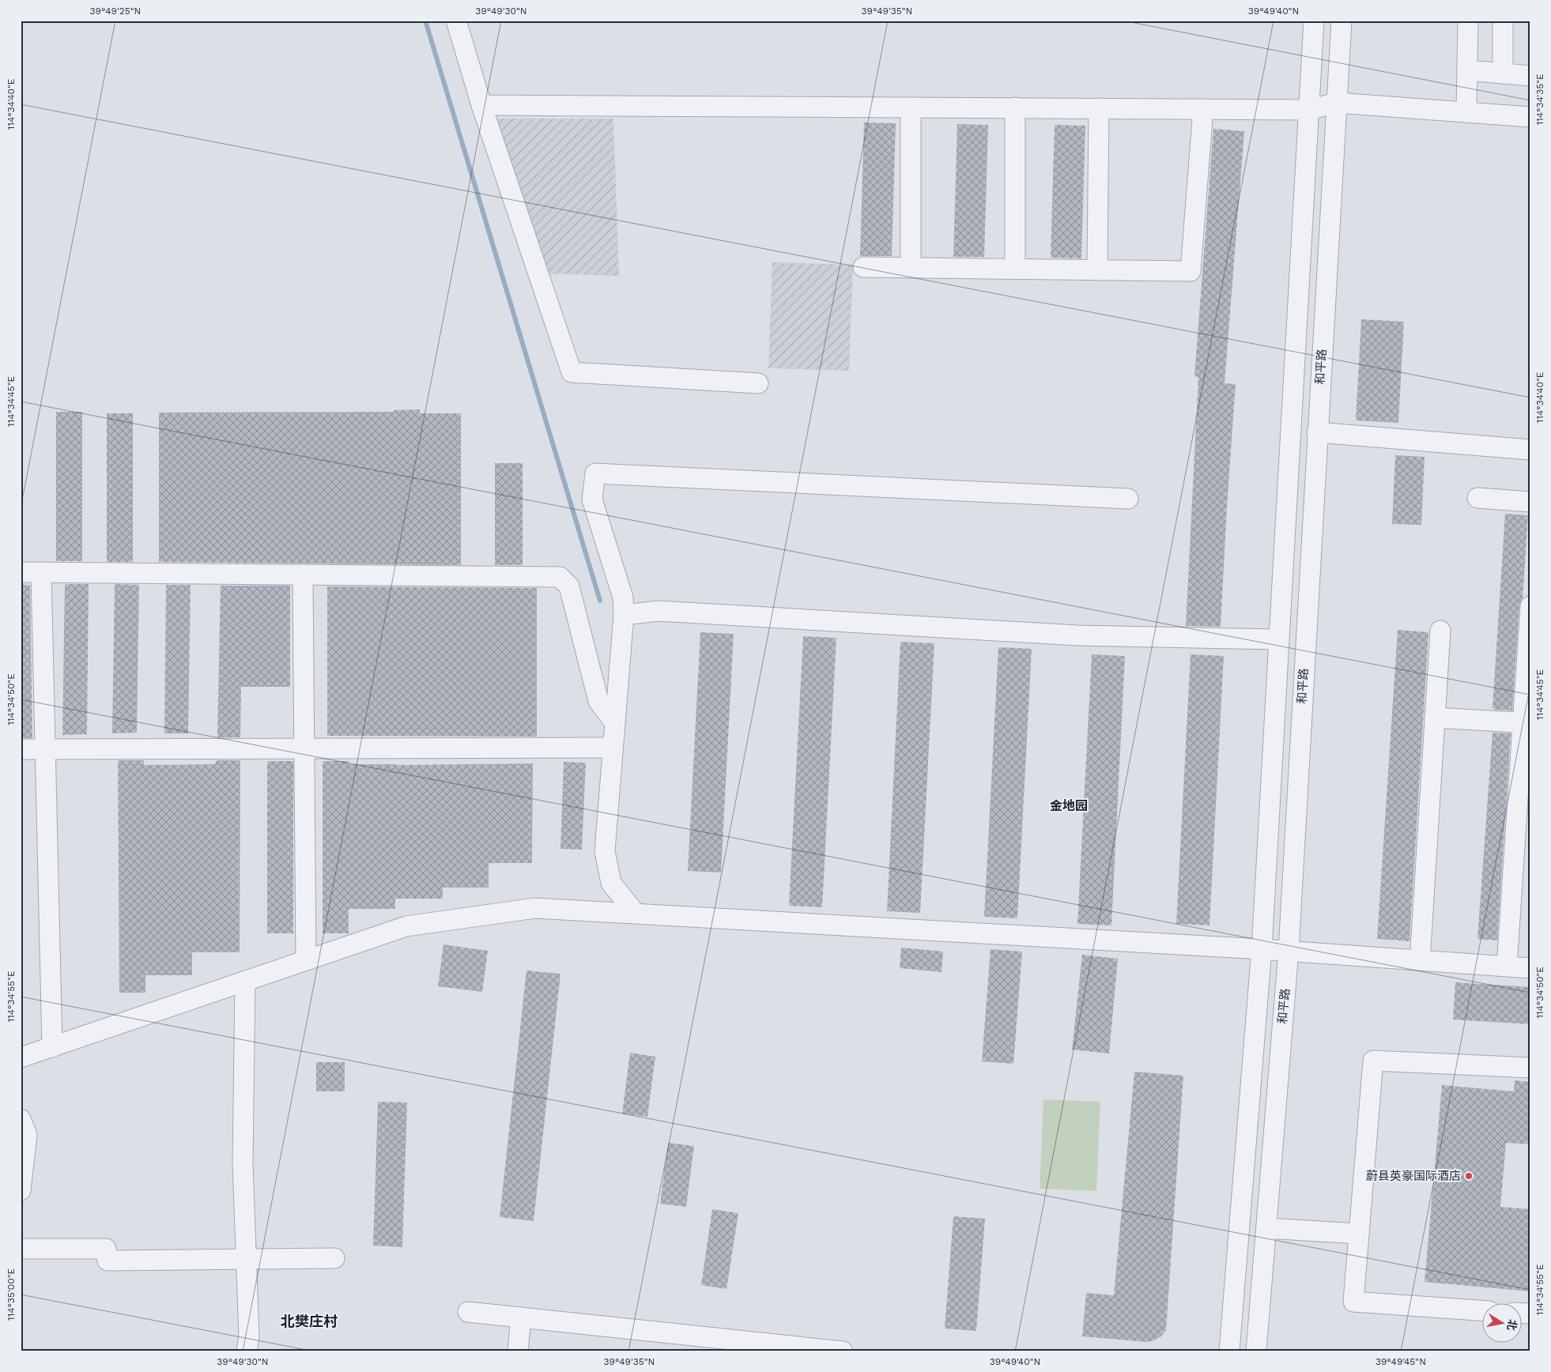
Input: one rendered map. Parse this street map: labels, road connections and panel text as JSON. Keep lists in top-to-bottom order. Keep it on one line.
{"streets":{"street":["和平路"]},"districts":["金地园","北樊庄村"],"places":["蔚县英豪国际酒店"],"north":"right","coordinates":["39°49'25\"N","39°49'30\"N","39°49'35\"N","39°49'40\"N","114°34'35\"E","114°34'40\"E","114°34'45\"E","114°34'50\"E","114°34'55\"E","114°35'00\"E","39°49'45\"N"]}
